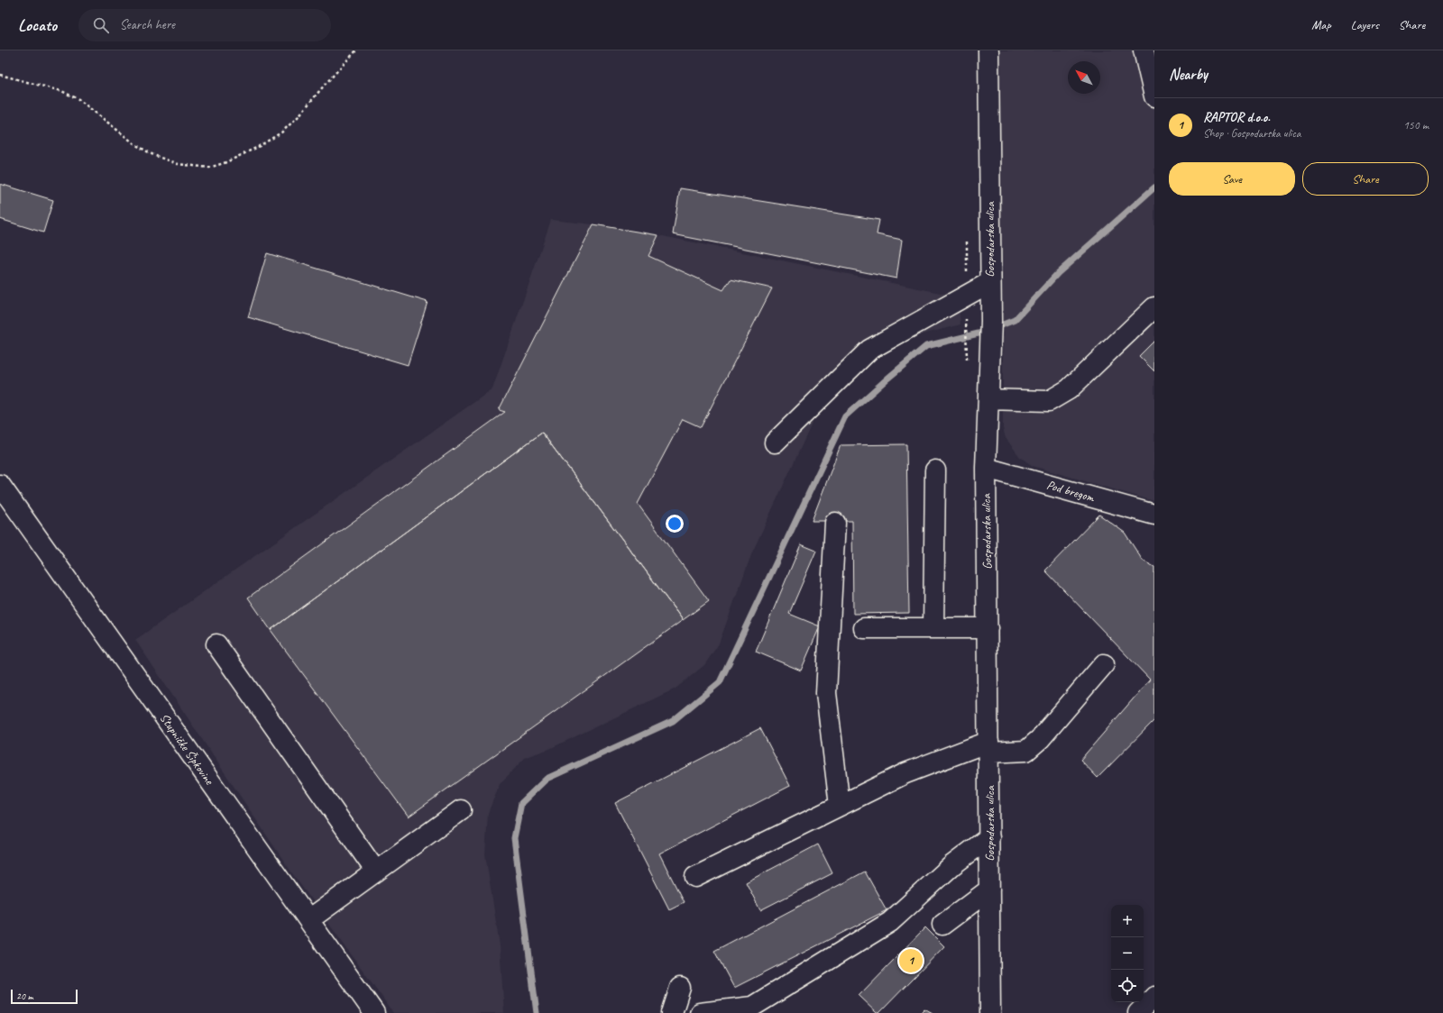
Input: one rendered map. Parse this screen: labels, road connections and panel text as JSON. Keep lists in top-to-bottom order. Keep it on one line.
{"streets":{"street":["Gospodarska ulica","Pod bregom","Stupničke Šipkovine"]},"crossings":[["Gospodarska ulica","Pod bregom"]],"scale_bar":"20 m","north":"top left","page":{"header":"Locato","search":"Search here","nav":["Map","Layers","Share"],"heading":"Nearby","list":[{"mark":"1","name":"RAPTOR d.o.o.","note":"Shop · Gospodarska ulica","value":"150 m"}],"buttons":["Save","Share"],"map_buttons":["+","−"],"pins":"1","scale":"20 m"}}
